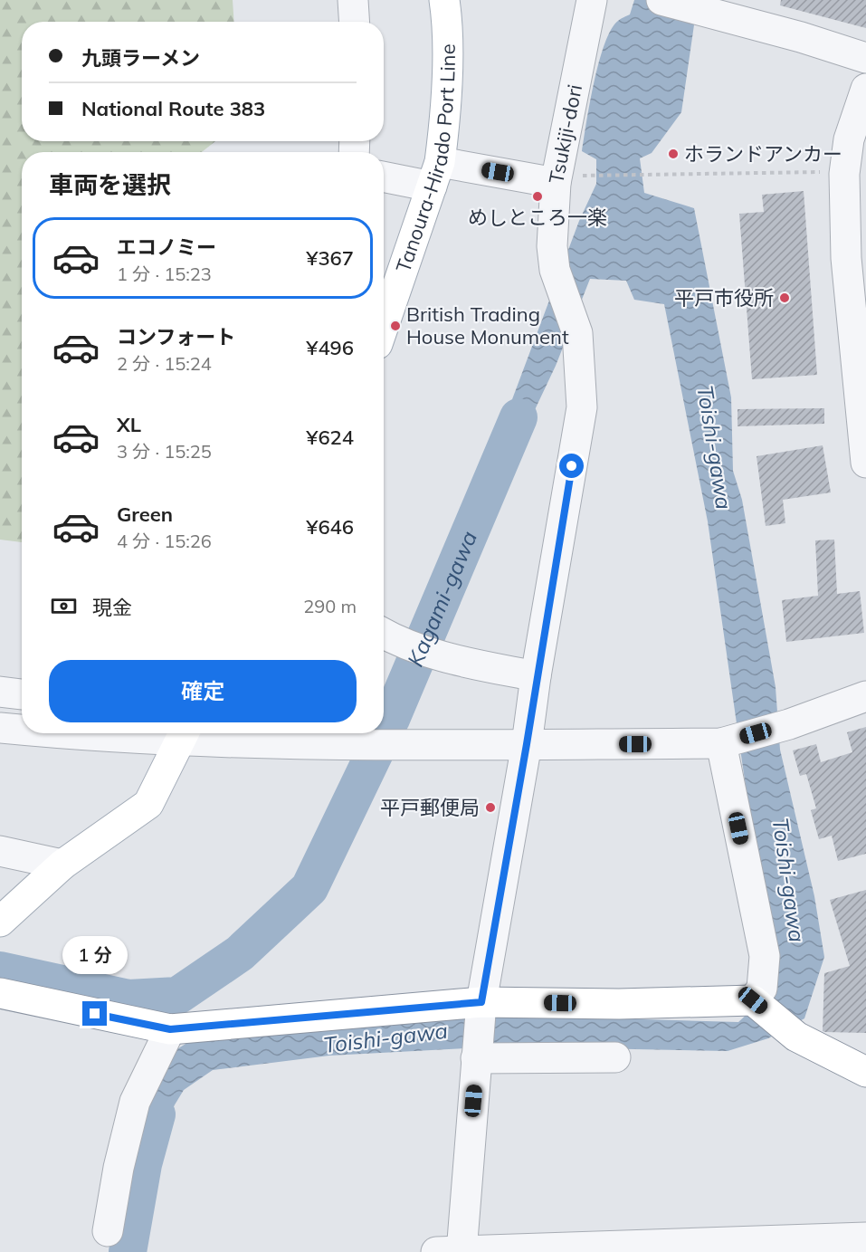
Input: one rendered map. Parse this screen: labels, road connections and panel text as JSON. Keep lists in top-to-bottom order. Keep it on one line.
{"streets":{"main road":["Tanoura-Hirado Port Line"],"street":["Tsukiji-dori"]},"water":["Toishi-gawa","Kagami-gawa"],"places":["ホランドアンカー","めしところ一楽","平戸市役所","British Trading House Monument","平戸郵便局"],"page":{"banner":["九頭ラーメン","National Route 383"],"heading":"車両を選択","list":[{"name":"エコノミー","note":"1 分 · 15:23","value":"¥367"},{"name":"コンフォート","note":"2 分 · 15:24","value":"¥496"},{"name":"XL","note":"3 分 · 15:25","value":"¥624"},{"name":"Green","note":"4 分 · 15:26","value":"¥646"}],"pay":["現金","290 m"],"buttons":"確定","bubble":"1 分"}}
